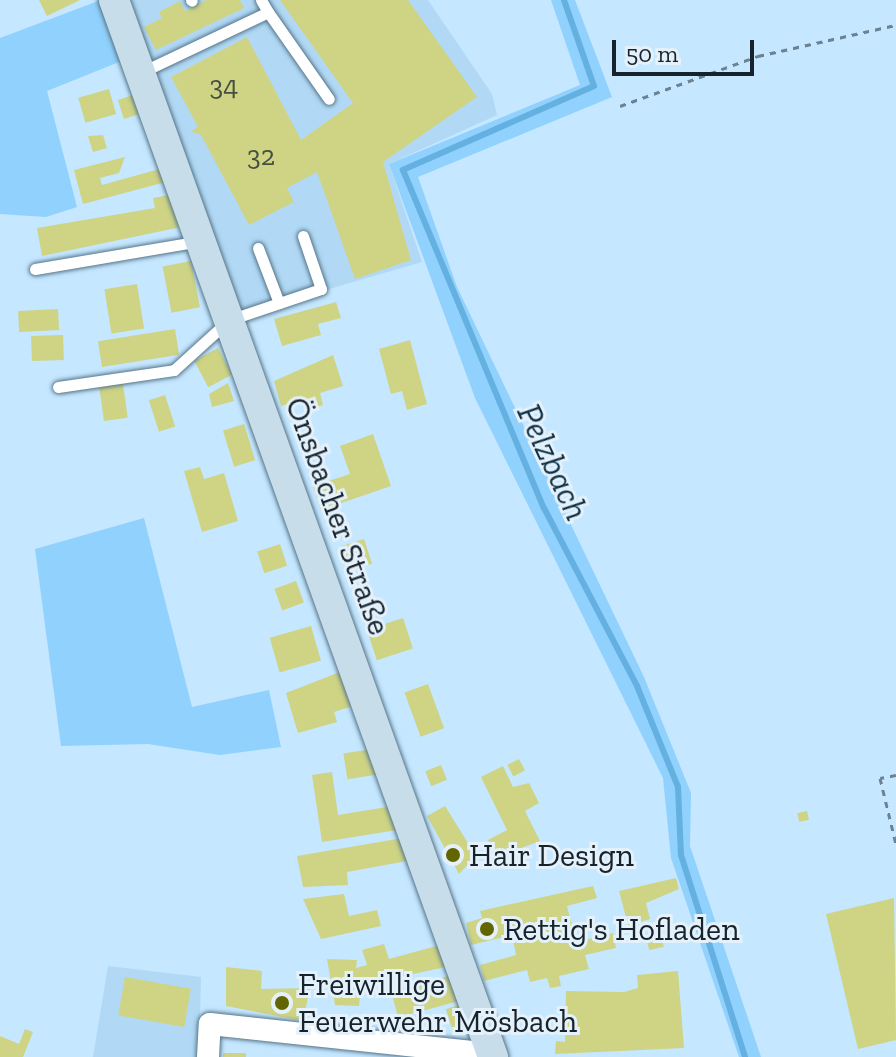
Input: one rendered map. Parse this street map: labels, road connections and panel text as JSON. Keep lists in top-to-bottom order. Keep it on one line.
{"streets":{"street":["Önsbacher Straße"]},"water":["Pelzbach"],"places":["Hair Design","Rettig's Hofladen","Freiwillige Feuerwehr Mösbach"],"house_numbers":["34","32"],"scale_bar":"50 m"}
